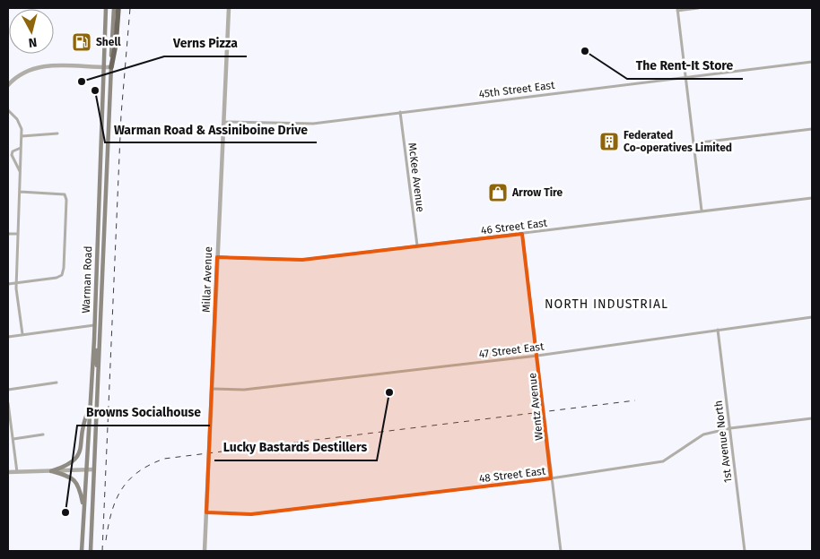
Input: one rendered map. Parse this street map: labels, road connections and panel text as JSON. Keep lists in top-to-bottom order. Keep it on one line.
{"streets":{"main road":["Warman Road"],"street":["45th Street East","McKee Avenue","46 Street East","Millar Avenue","47 Street East","Wentz Avenue","1st Avenue North","48 Street East"]},"crossings":[["45th Street East","McKee Avenue"],["45th Street East","Millar Avenue"],["McKee Avenue","46 Street East"],["46 Street East","Millar Avenue"],["46 Street East","Wentz Avenue"],["Millar Avenue","47 Street East"],["Millar Avenue","48 Street East"],["47 Street East","Wentz Avenue"],["47 Street East","1st Avenue North"],["Wentz Avenue","48 Street East"],["1st Avenue North","48 Street East"]],"districts":["NORTH INDUSTRIAL"],"places":{"fuel station":["Shell"],"other":["The Rent-It Store","Verns Pizza","Warman Road & Assiniboine Drive","Lucky Bastards Destillers","Browns Socialhouse"],"building":["Federated Co-operatives Limited"],"shop":["Arrow Tire"]},"north":"bottom"}
